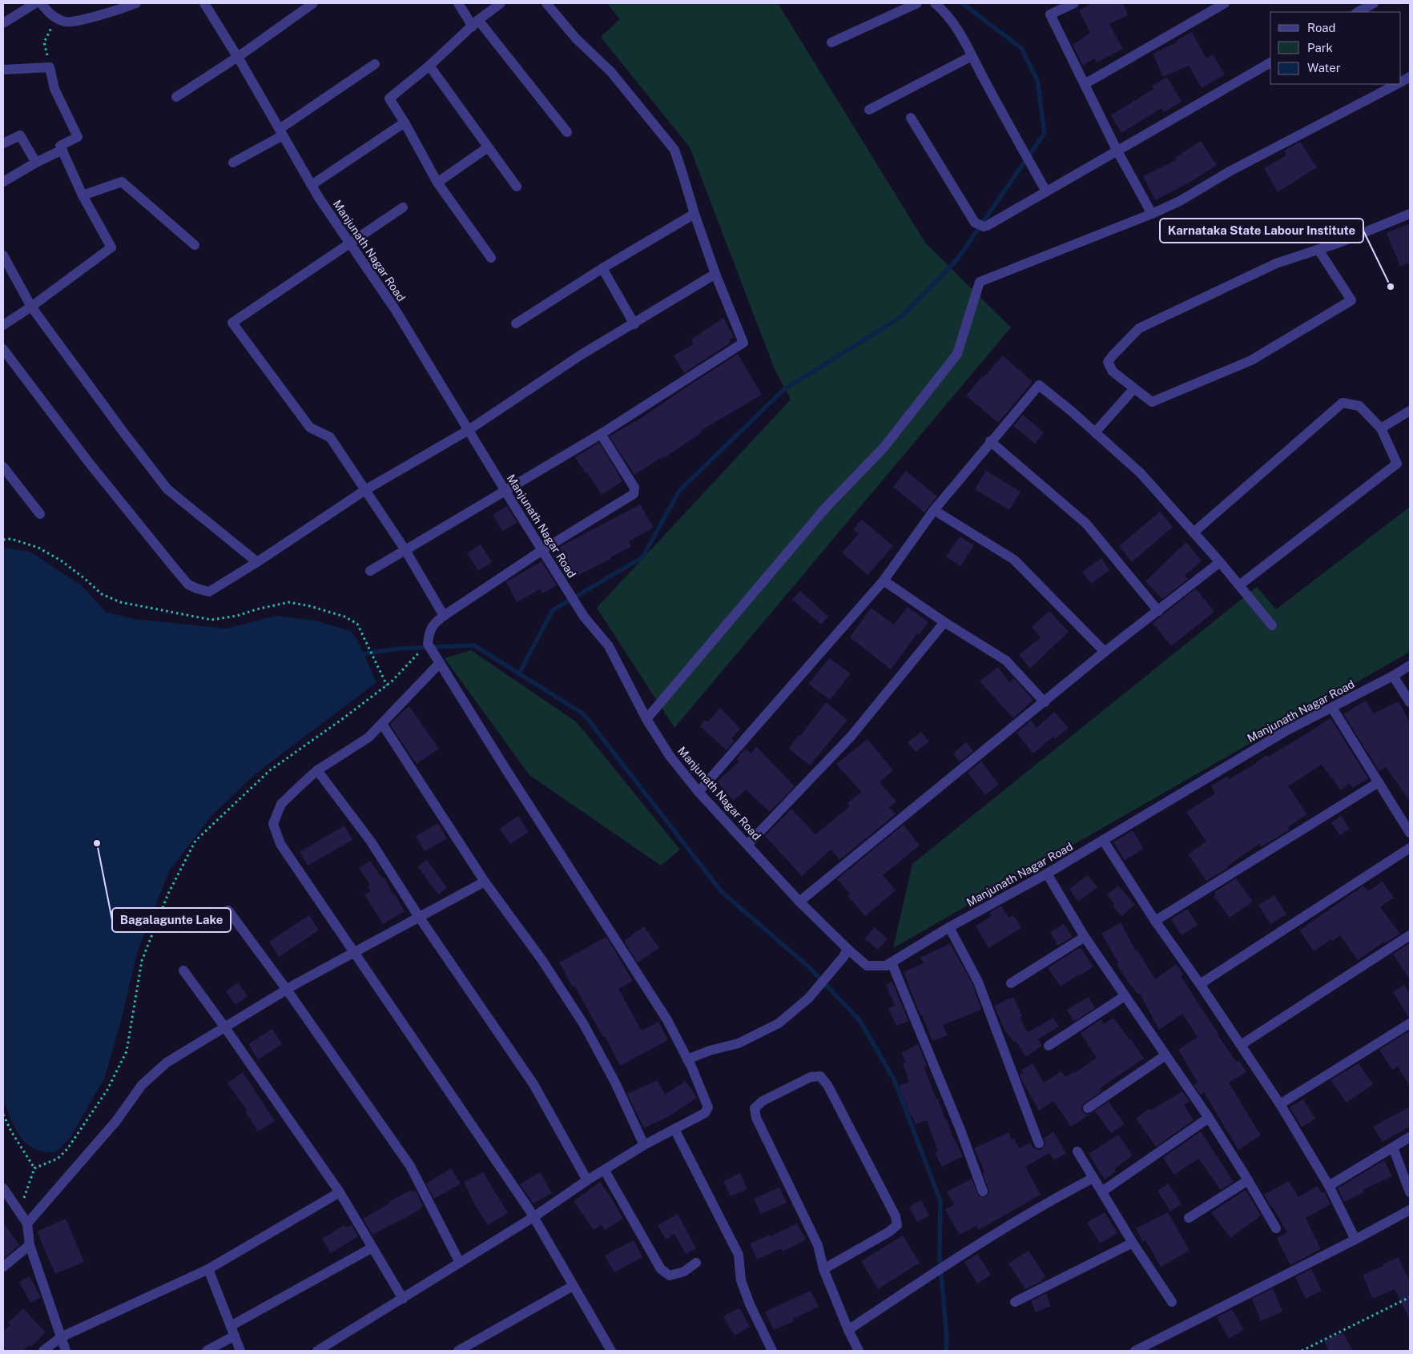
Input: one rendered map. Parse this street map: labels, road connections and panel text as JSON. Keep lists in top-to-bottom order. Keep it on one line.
{"streets":{"street":["Manjunath Nagar Road"]},"places":["Karnataka State Labour Institute","Bagalagunte Lake"],"legend":["Road","Park","Water"]}
